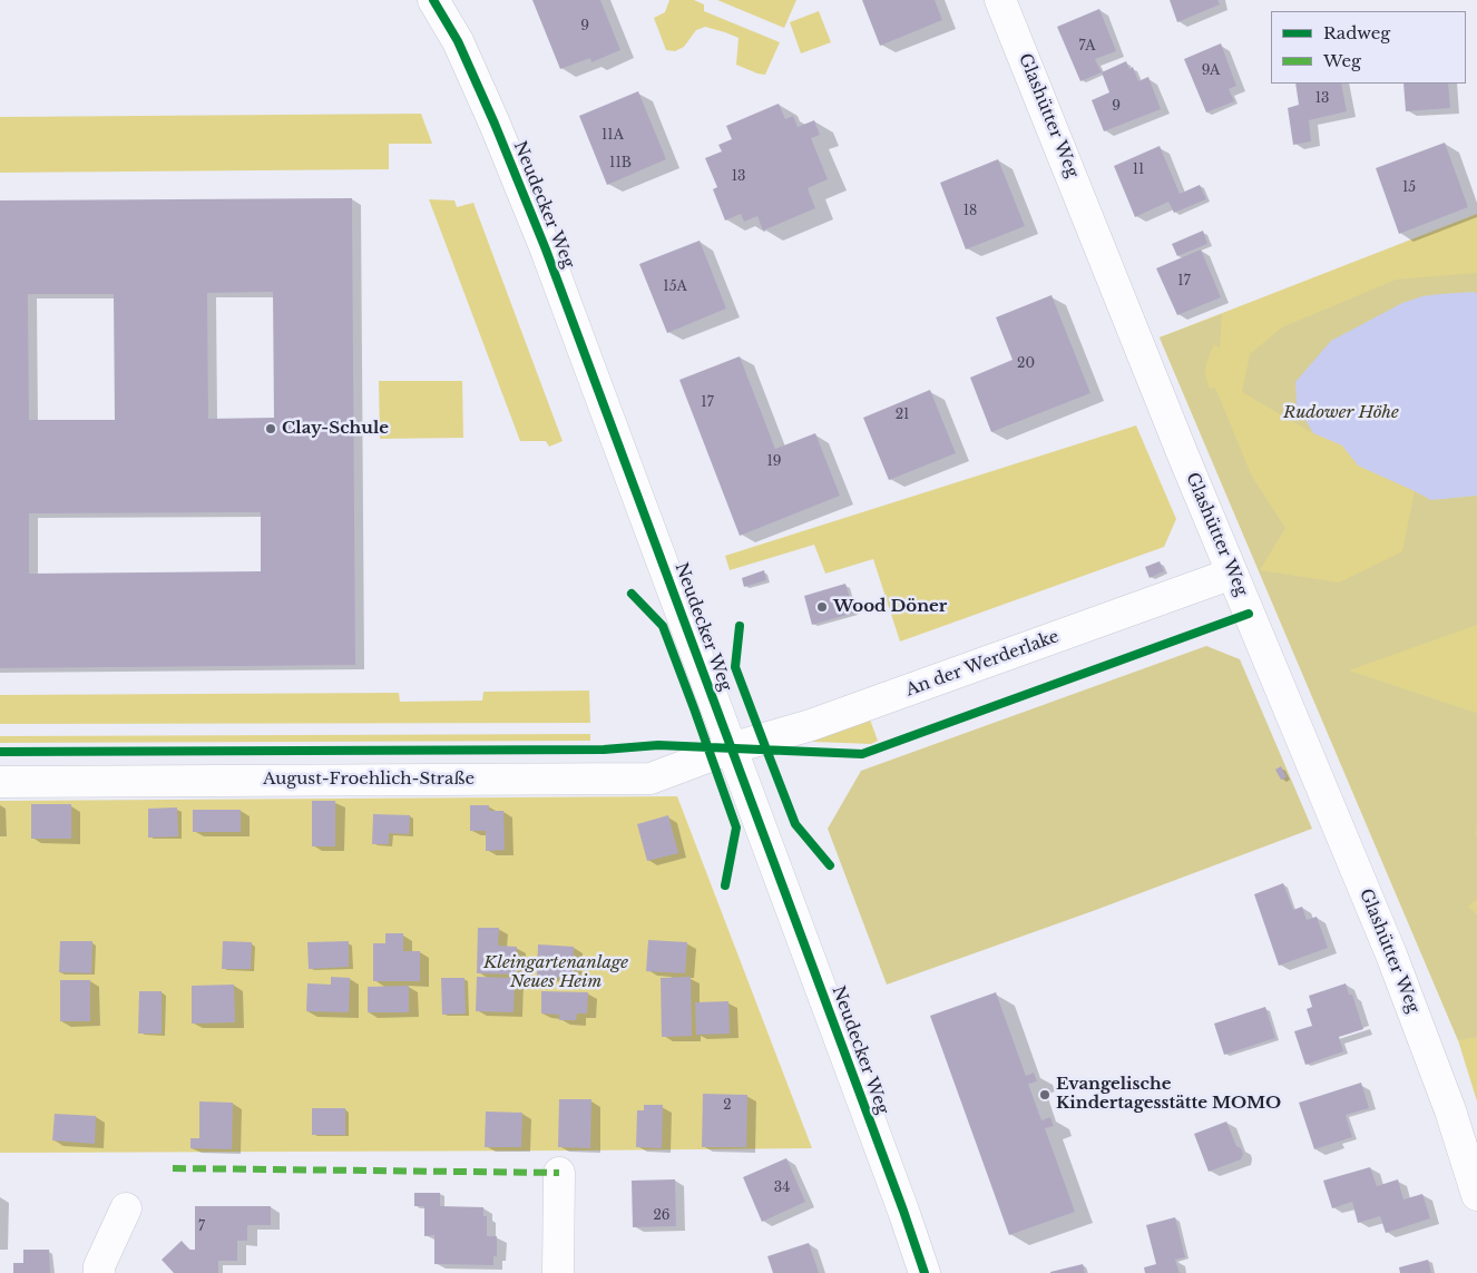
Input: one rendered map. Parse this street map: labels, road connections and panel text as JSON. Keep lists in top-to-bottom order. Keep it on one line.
{"streets":{"street":["Glashütter Weg","Neudecker Weg","An der Werderlake","August-Froehlich-Straße"]},"crossings":[["Glashütter Weg","An der Werderlake"],["Neudecker Weg","An der Werderlake"],["Neudecker Weg","August-Froehlich-Straße"],["An der Werderlake","August-Froehlich-Straße"]],"parks":["Rudower Höhe","Kleingartenanlage Neues Heim"],"places":["Clay-Schule","Wood Döner","Evangelische Kindertagesstätte MOMO"],"house_numbers":["9","7A","9A","13","9","11A","11B","11","13","15","18","17","15A","20","17","21","19","2","34","26","7"],"legend":["Radweg","Weg"]}
